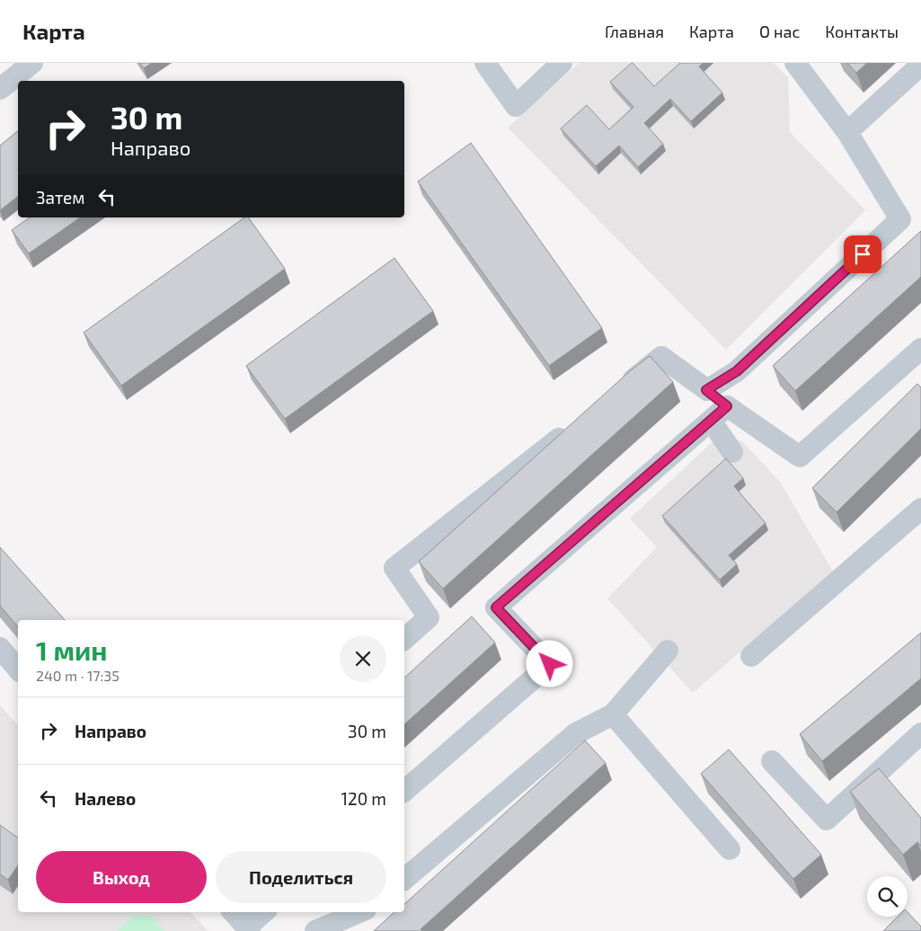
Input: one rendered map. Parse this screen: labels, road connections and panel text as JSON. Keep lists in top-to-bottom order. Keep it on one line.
{"page":{"header":"Карта","nav":["Главная","Карта","О нас","Контакты"],"turn":["30 m","Направо"],"then":"Затем","heading":["1 мин","240 m · 17:35"],"list":[{"name":"Направо","value":"30 m"},{"name":"Налево","value":"120 m"}],"buttons":["Выход","Поделиться"]}}
